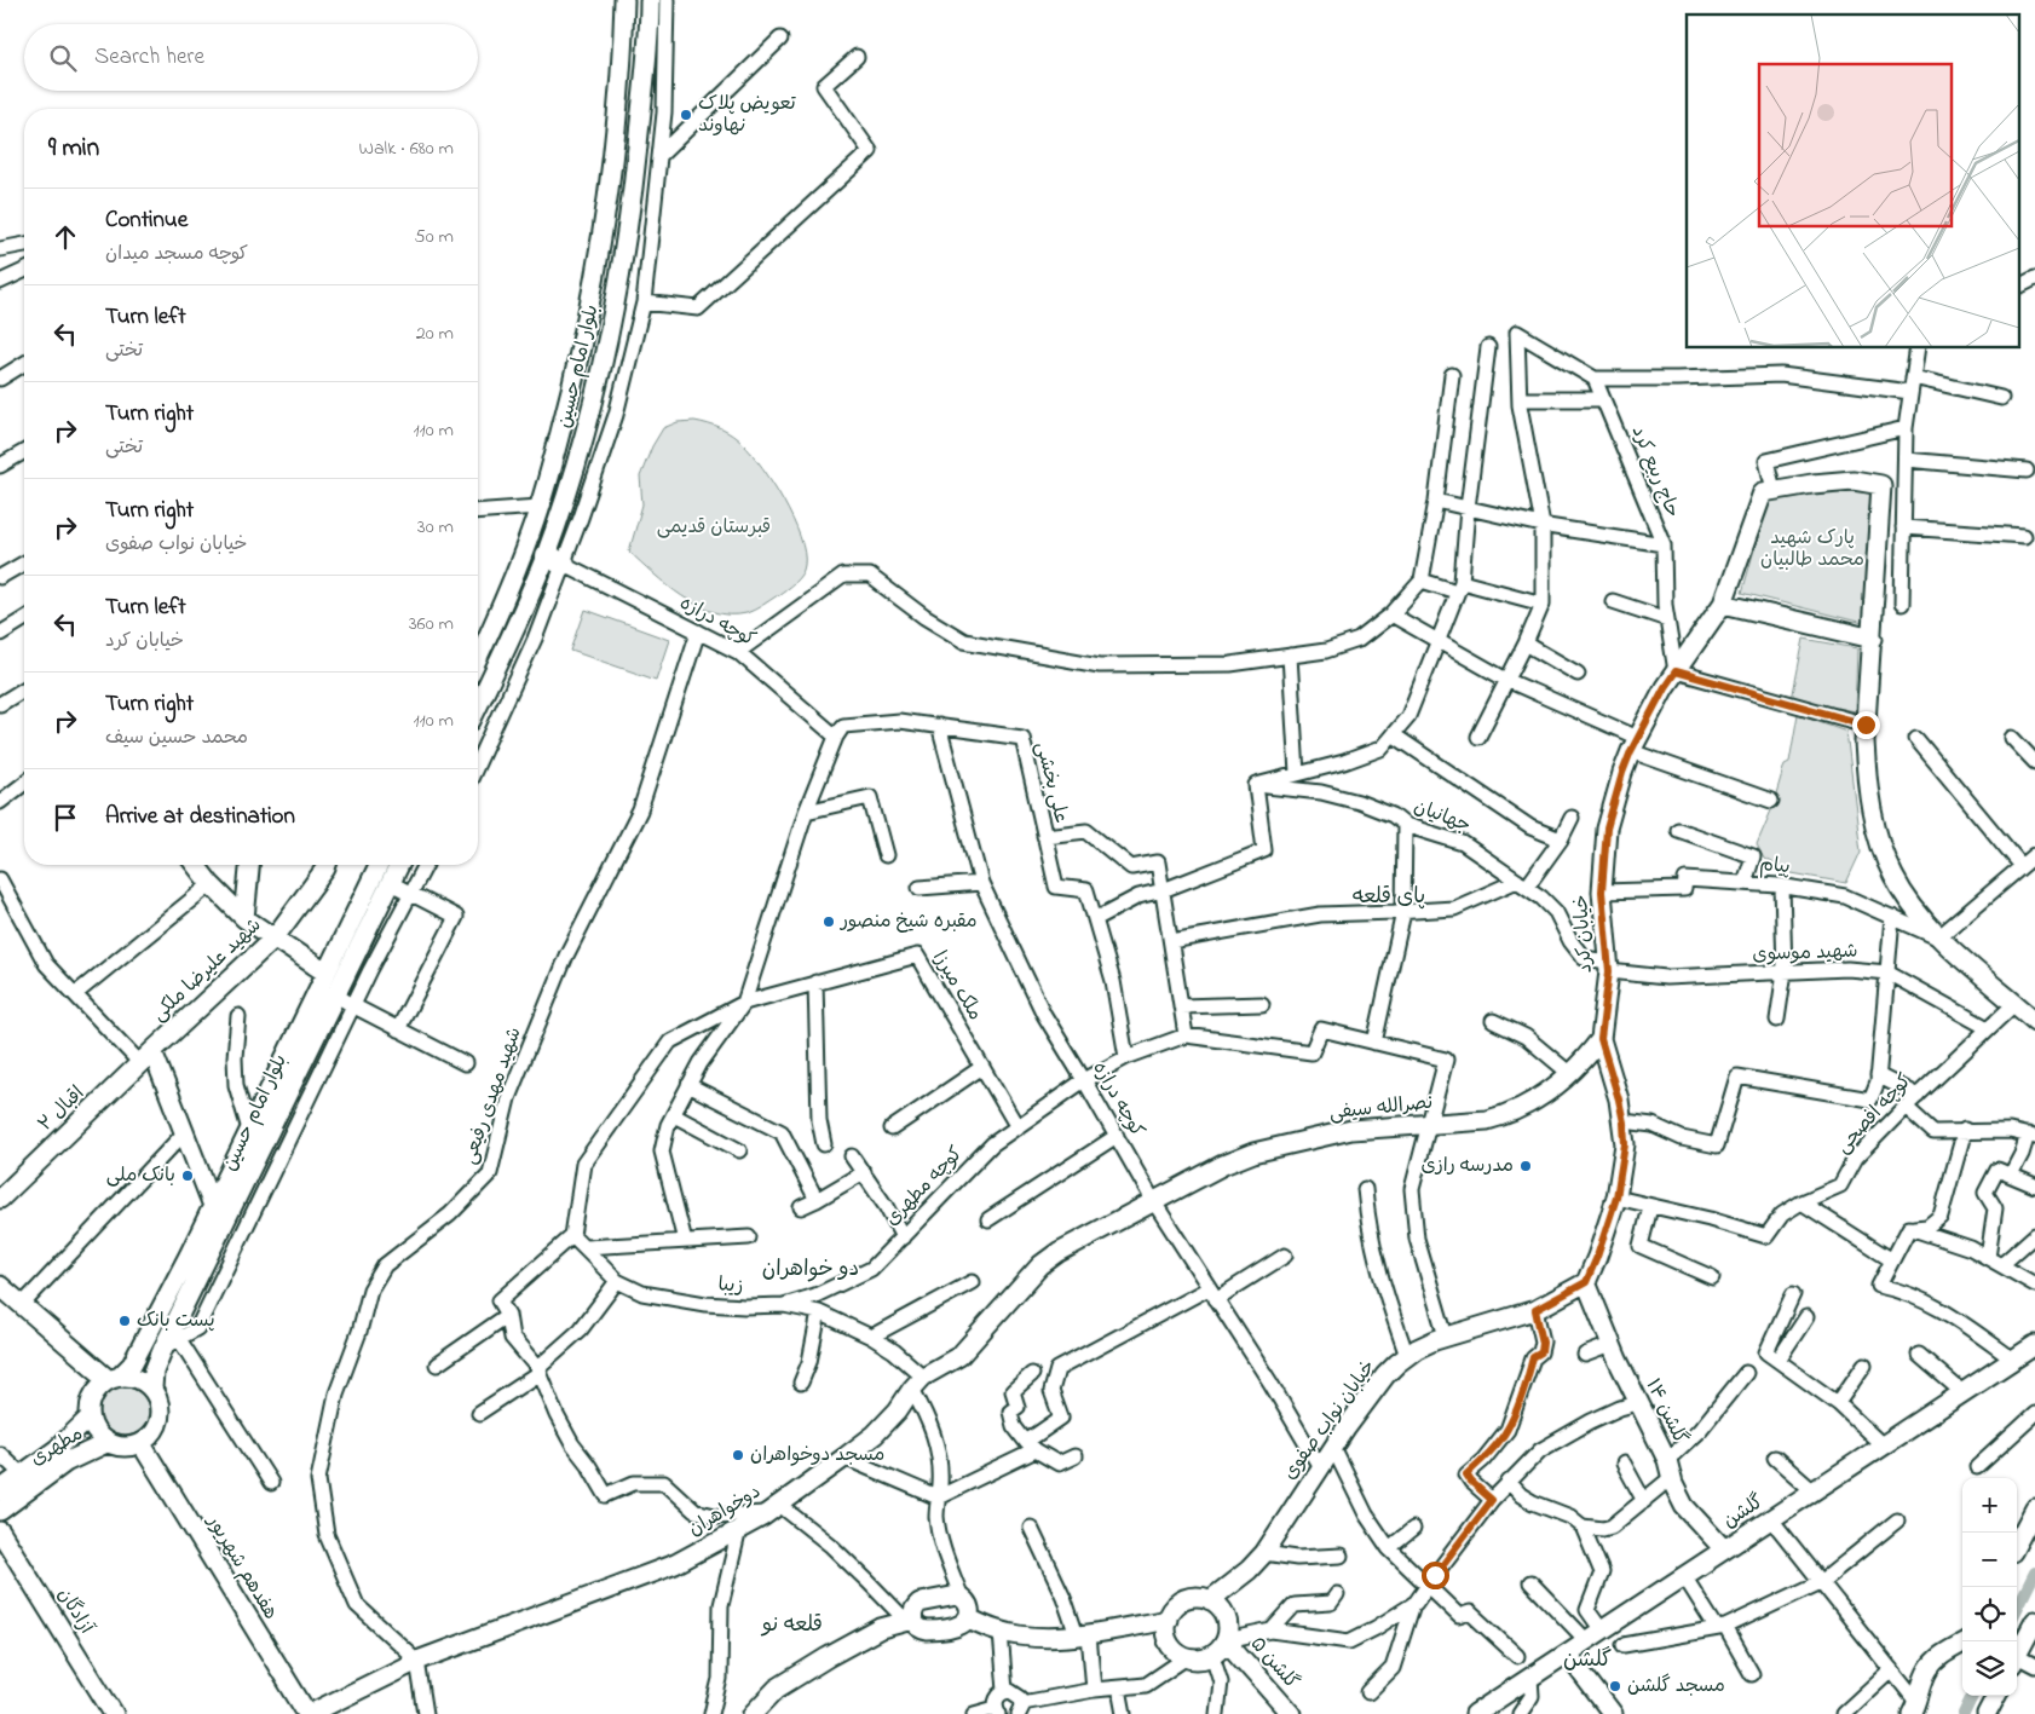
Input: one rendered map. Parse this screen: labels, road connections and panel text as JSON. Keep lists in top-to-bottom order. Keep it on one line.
{"streets":{"street":["بلوار امام حسین","حاج ربیع کرد","کوچه درازه","علی بخشی","جهانیان","پیام","خیابان کرد","شهید موسوی","شهید علیرضا ملکی","ملک میرزا","شهید مهدی رفیعی","نصرالله سیفی","اقبال ۲","کوچه افصحی","کوچه مطهری","زیبا","گلشن ۱۴","خیابان نواب صفوی","مطهری","دوخواهران","گلشن","هفدهم شهریور","آزادگان","گلشن ۵"]},"crossings":[["بلوار امام حسین","کوچه درازه"],["بلوار امام حسین","مطهری"],["بلوار امام حسین","هفدهم شهریور"],["حاج ربیع کرد","خیابان کرد"],["کوچه درازه","علی بخشی"],["کوچه درازه","شهید مهدی رفیعی"],["کوچه درازه","نصرالله سیفی"],["کوچه درازه","کوچه مطهری"],["کوچه درازه","خیابان نواب صفوی"],["کوچه درازه","دوخواهران"],["جهانیان","خیابان کرد"],["جهانیان","شهید موسوی"],["پیام","خیابان کرد"],["خیابان کرد","شهید موسوی"],["خیابان کرد","نصرالله سیفی"],["خیابان کرد","کوچه افصحی"],["خیابان کرد","گلشن ۱۴"],["خیابان کرد","خیابان نواب صفوی"],["شهید موسوی","کوچه افصحی"],["شهید علیرضا ملکی","اقبال ۲"],["ملک میرزا","کوچه مطهری"],["ملک میرزا","زیبا"],["شهید مهدی رفیعی","دوخواهران"],["نصرالله سیفی","دوخواهران"],["کوچه مطهری","زیبا"],["زیبا","دوخواهران"],["گلشن ۱۴","خیابان نواب صفوی"],["گلشن ۱۴","گلشن"],["خیابان نواب صفوی","گلشن ۵"],["مطهری","هفدهم شهریور"],["دوخواهران","هفدهم شهریور"]],"districts":["پای قلعه","دو خواهران","قلعه نو","گلشن"],"parks":["قبرستان قدیمی","پارک شهید محمد طالبیان"],"places":["تعویض پلاک نهاوند","مقبره شیخ منصور","مدرسه رازی","بانک ملی","پست بانک","مسجد دوخواهران","مسجد گلشن"],"page":{"search":"Search here","heading":["9 min","Walk · 680 m"],"list":[["Continue","کوچه مسجد میدان","50 m"],["Turn left","تختی","20 m"],["Turn right","تختی","110 m"],["Turn right","خیابان نواب صفوی","30 m"],["Turn left","خیابان کرد","360 m"],["Turn right","محمد حسین سیف","110 m"],"Arrive at destination"],"map_buttons":["+","−"]}}
